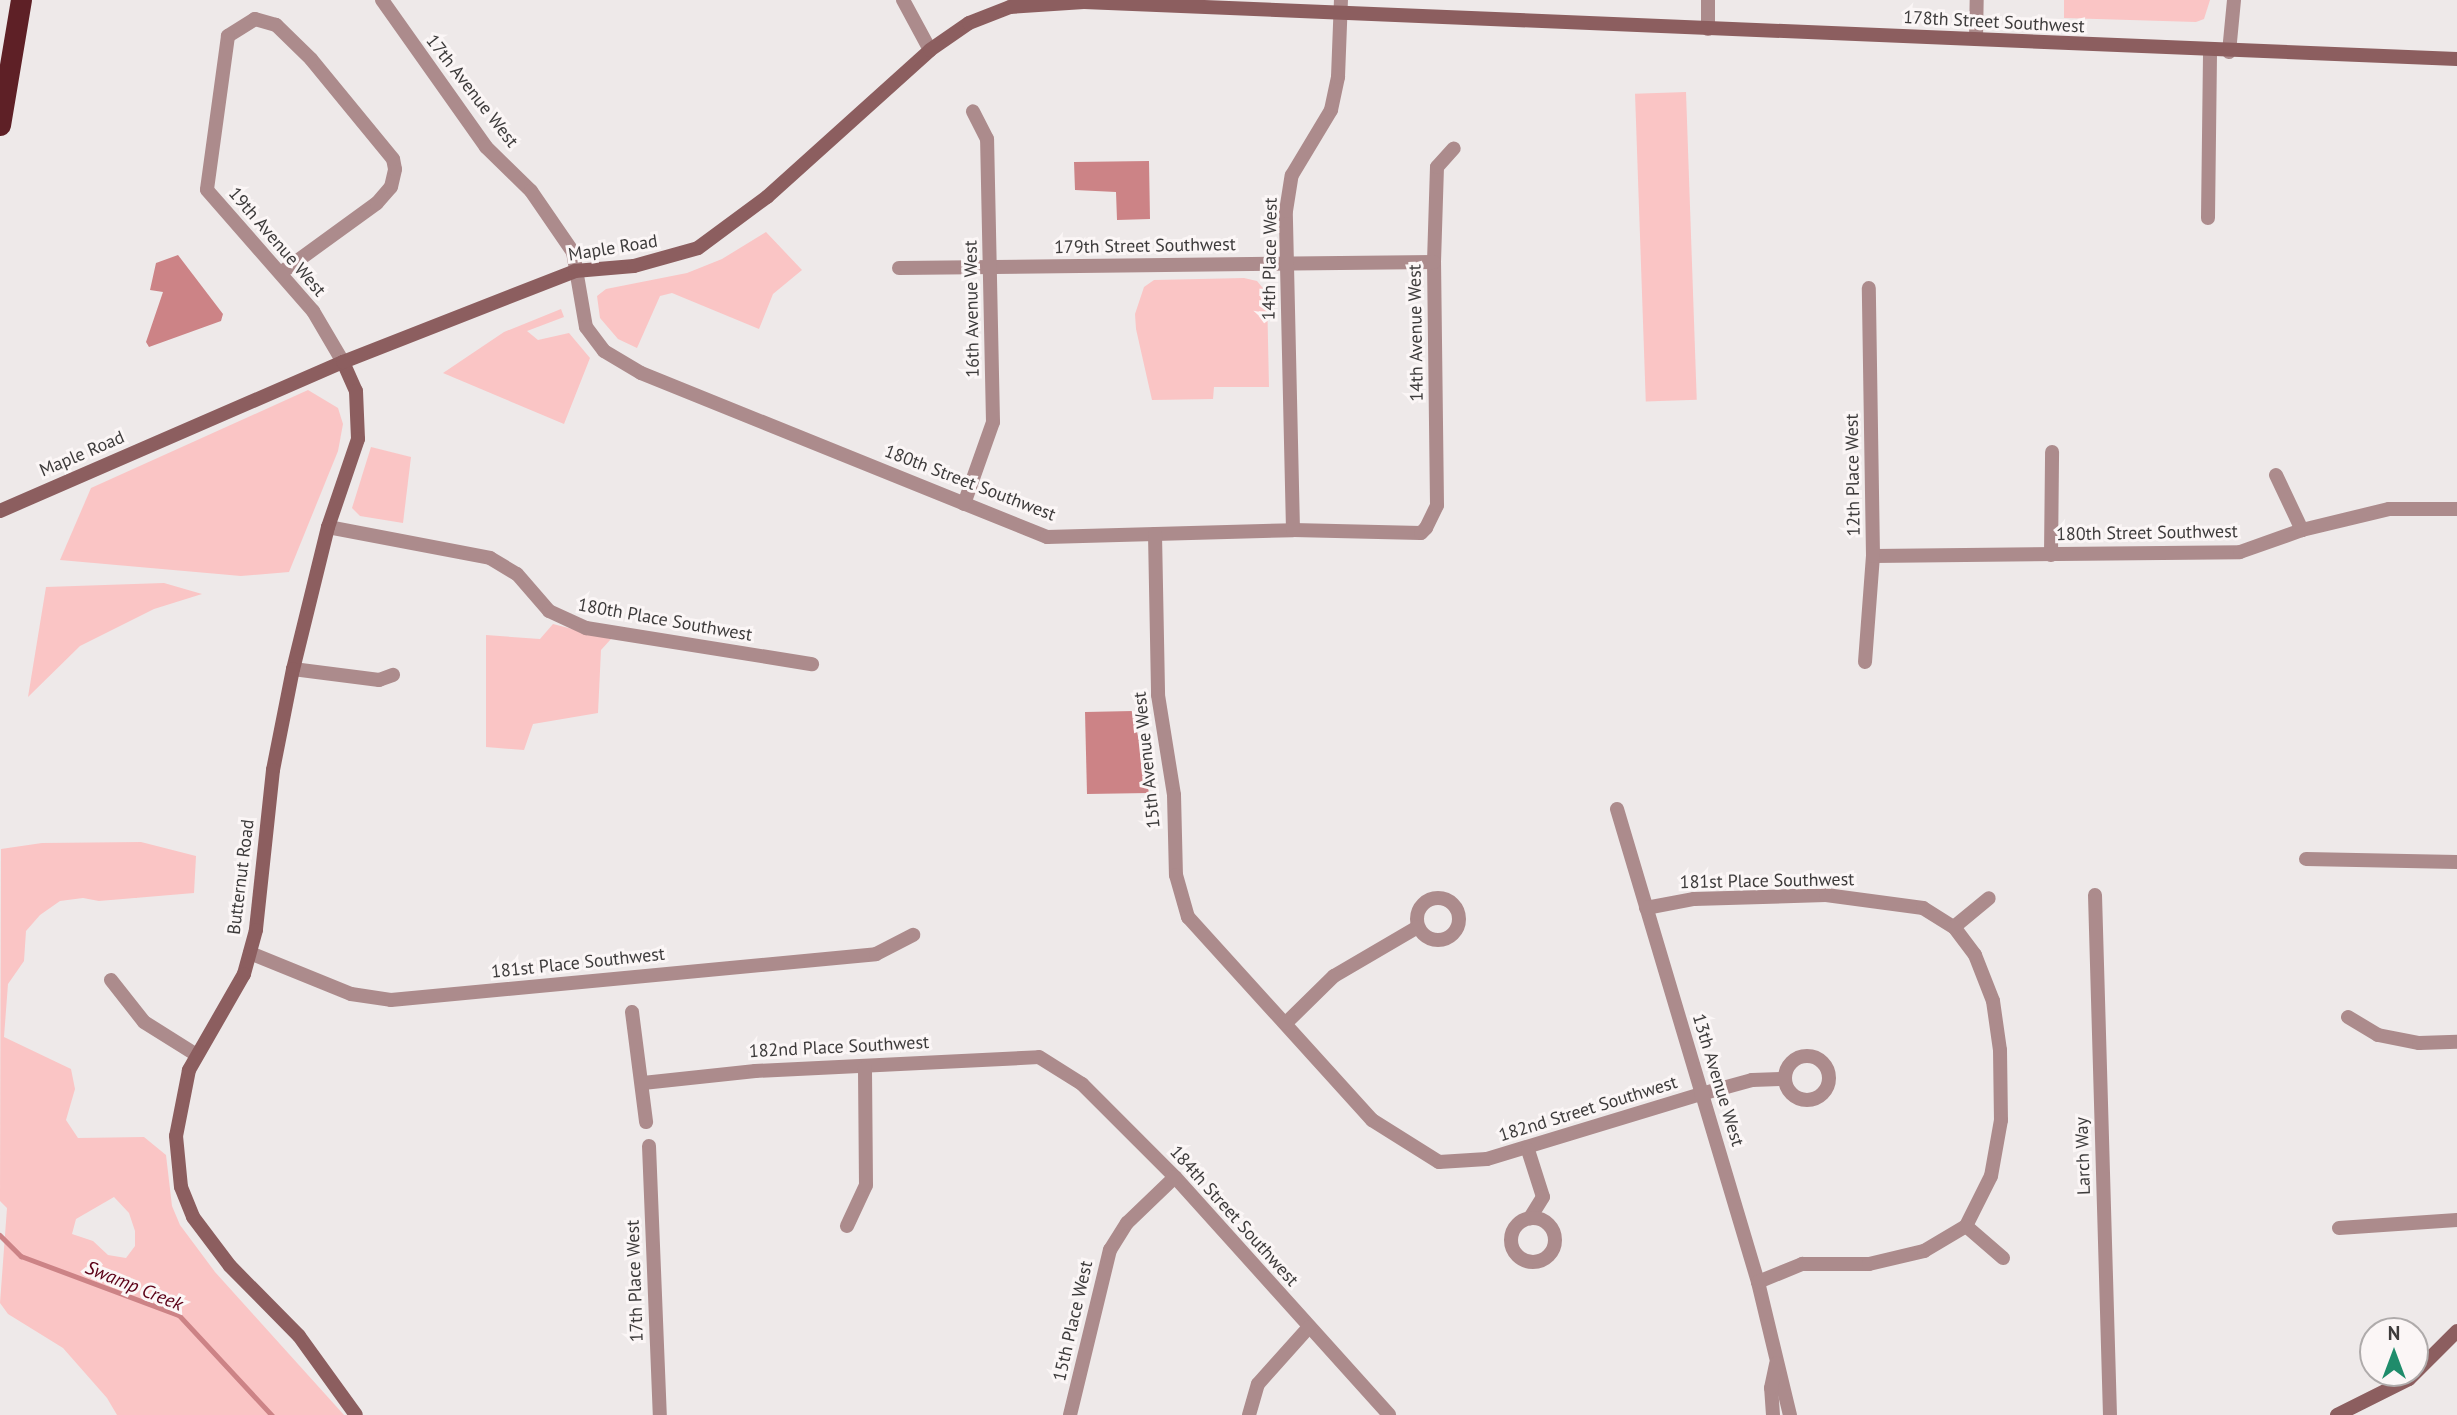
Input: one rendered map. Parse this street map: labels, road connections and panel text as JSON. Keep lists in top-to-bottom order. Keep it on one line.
{"streets":{"street":["178th Street Southwest","17th Avenue West","19th Avenue West","179th Street Southwest","Maple Road","14th Place West","16th Avenue West","14th Avenue West","12th Place West","180th Street Southwest","180th Place Southwest","15th Avenue West","Butternut Road","181st Place Southwest","182nd Place Southwest","13th Avenue West","182nd Street Southwest","Larch Way","184th Street Southwest","17th Place West","15th Place West"]},"crossings":[["178th Street Southwest","Maple Road"],["178th Street Southwest","14th Place West"],["17th Avenue West","Maple Road"],["17th Avenue West","180th Street Southwest"],["19th Avenue West","Maple Road"],["19th Avenue West","Butternut Road"],["179th Street Southwest","14th Place West"],["179th Street Southwest","16th Avenue West"],["179th Street Southwest","14th Avenue West"],["Maple Road","180th Street Southwest"],["Maple Road","Butternut Road"],["14th Place West","180th Street Southwest"],["16th Avenue West","180th Street Southwest"],["14th Avenue West","180th Street Southwest"],["12th Place West","180th Street Southwest"],["180th Street Southwest","15th Avenue West"],["180th Place Southwest","Butternut Road"],["15th Avenue West","182nd Street Southwest"],["Butternut Road","181st Place Southwest"],["181st Place Southwest","13th Avenue West"],["182nd Place Southwest","184th Street Southwest"],["13th Avenue West","182nd Street Southwest"],["184th Street Southwest","15th Place West"]],"water":["Swamp Creek"],"north":"top"}
